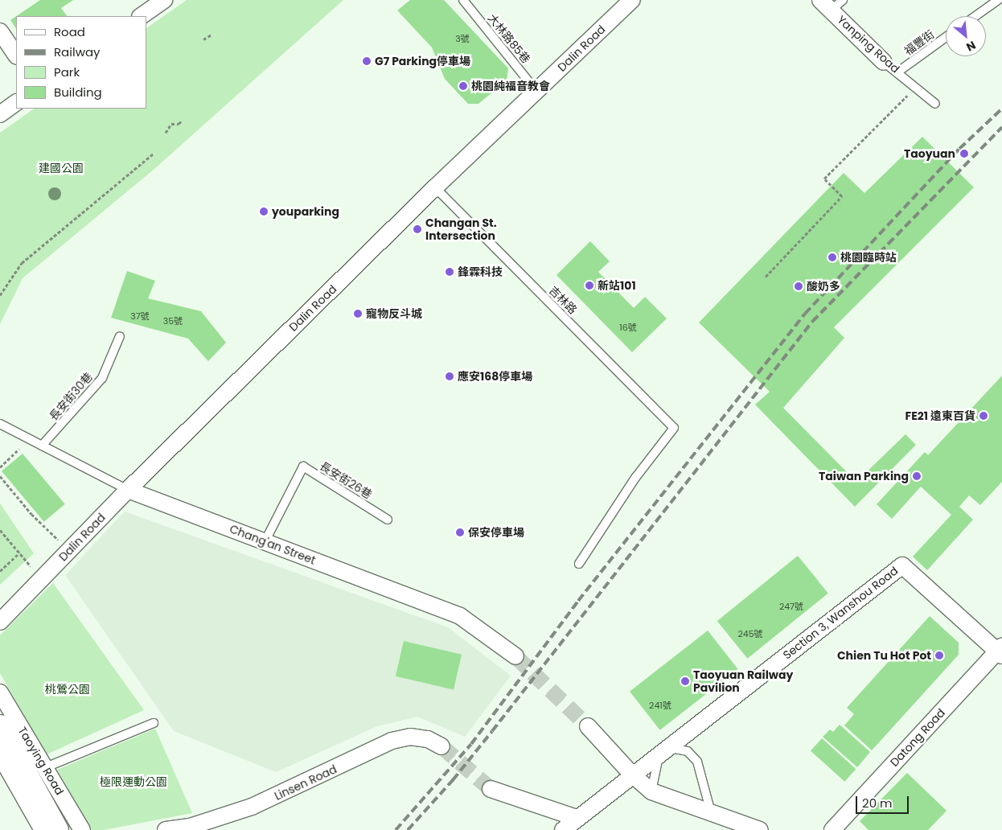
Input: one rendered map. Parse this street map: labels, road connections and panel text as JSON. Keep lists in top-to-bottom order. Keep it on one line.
{"streets":{"street":["Yanping Road","Dalin Road","Chang'an Street","Section 3, Wanshou Road","Datong Road","Taoying Road","Linsen Road"],"lane":["大林路85巷","福豐街","吉林路","長安街30巷","長安街26巷"]},"crossings":[["大林路85巷","Dalin Road"],["福豐街","Yanping Road"],["Dalin Road","吉林路"],["Dalin Road","Chang'an Street"],["長安街30巷","Chang'an Street"],["長安街26巷","Chang'an Street"],["Section 3, Wanshou Road","Datong Road"]],"parks":["建國公園","桃鶯公園","極限運動公園"],"places":["G7 Parking停車場","桃園純福音教會","Taoyuan","youparking","Changan St. Intersection","桃園臨時站","鋒霖科技","新站101","酸奶多","寵物反斗城","應安168停車場","FE21 遠東百貨","Taiwan Parking","保安停車場","Chien Tu Hot Pot","Taoyuan Railway Pavilion"],"house_numbers":["3號","37號","35號","16號","247號","245號","241號"],"legend":["Road","Railway","Park","Building"],"scale_bar":"20 m","north":"bottom right"}
